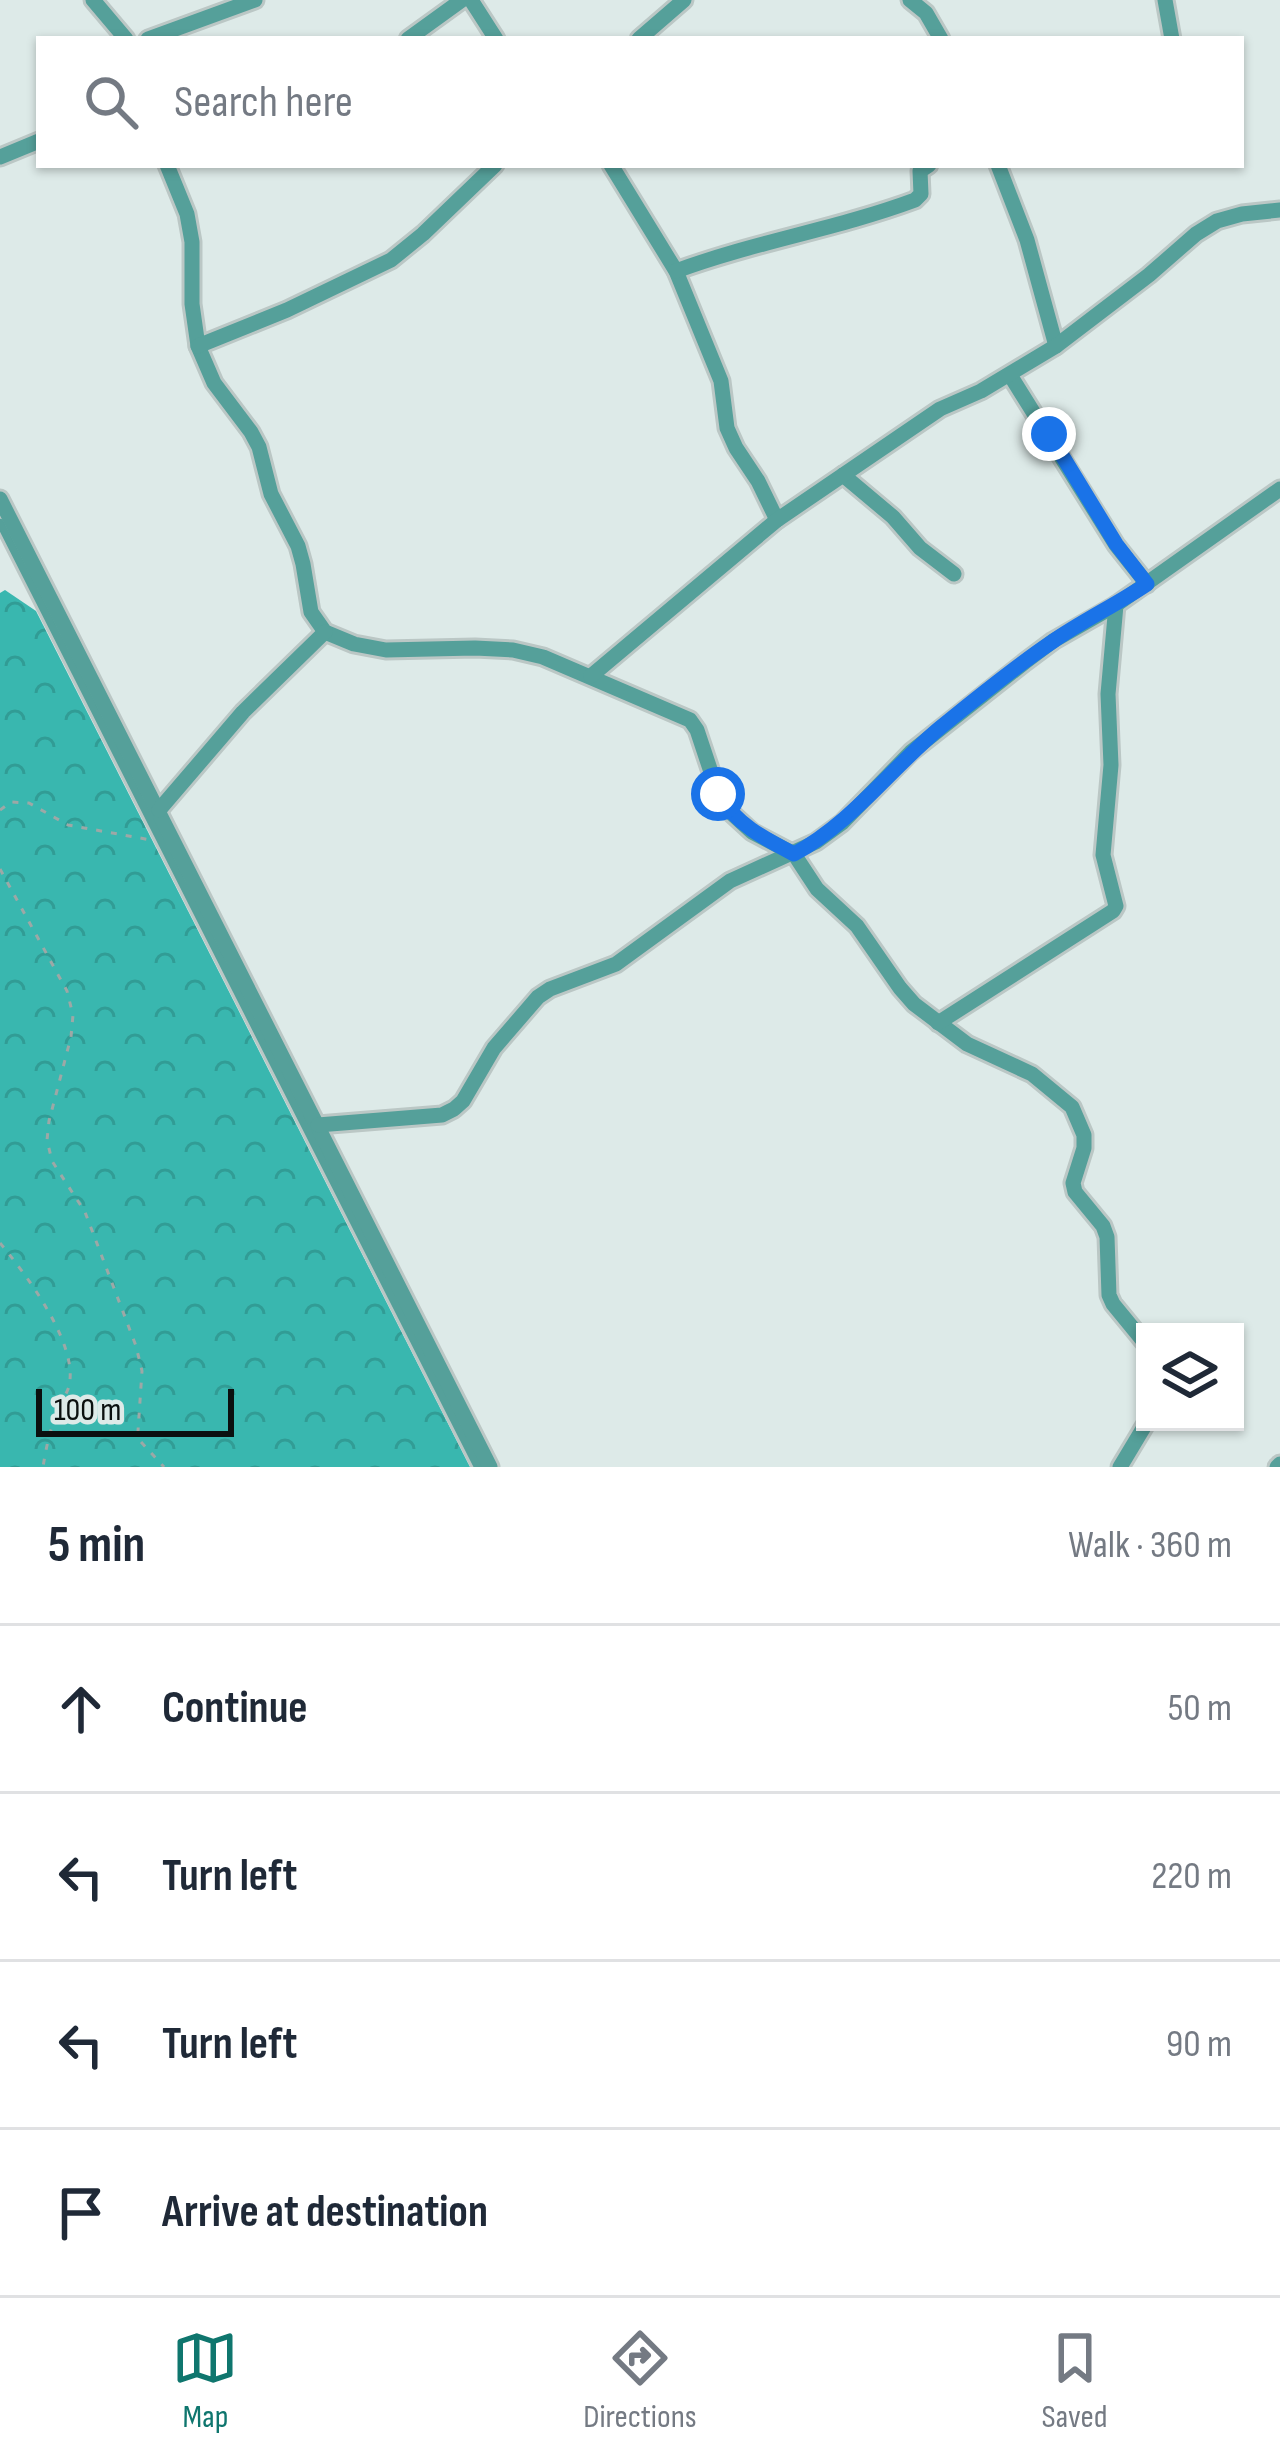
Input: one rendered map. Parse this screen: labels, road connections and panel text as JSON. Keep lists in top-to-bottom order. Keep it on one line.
{"scale_bar":"100 m","page":{"search":"Search here","scale":"100 m","heading":["5 min","Walk · 360 m"],"list":[["Continue","50 m"],["Turn left","220 m"],["Turn left","90 m"],"Arrive at destination"],"nav":["Map","Directions","Saved"]}}
